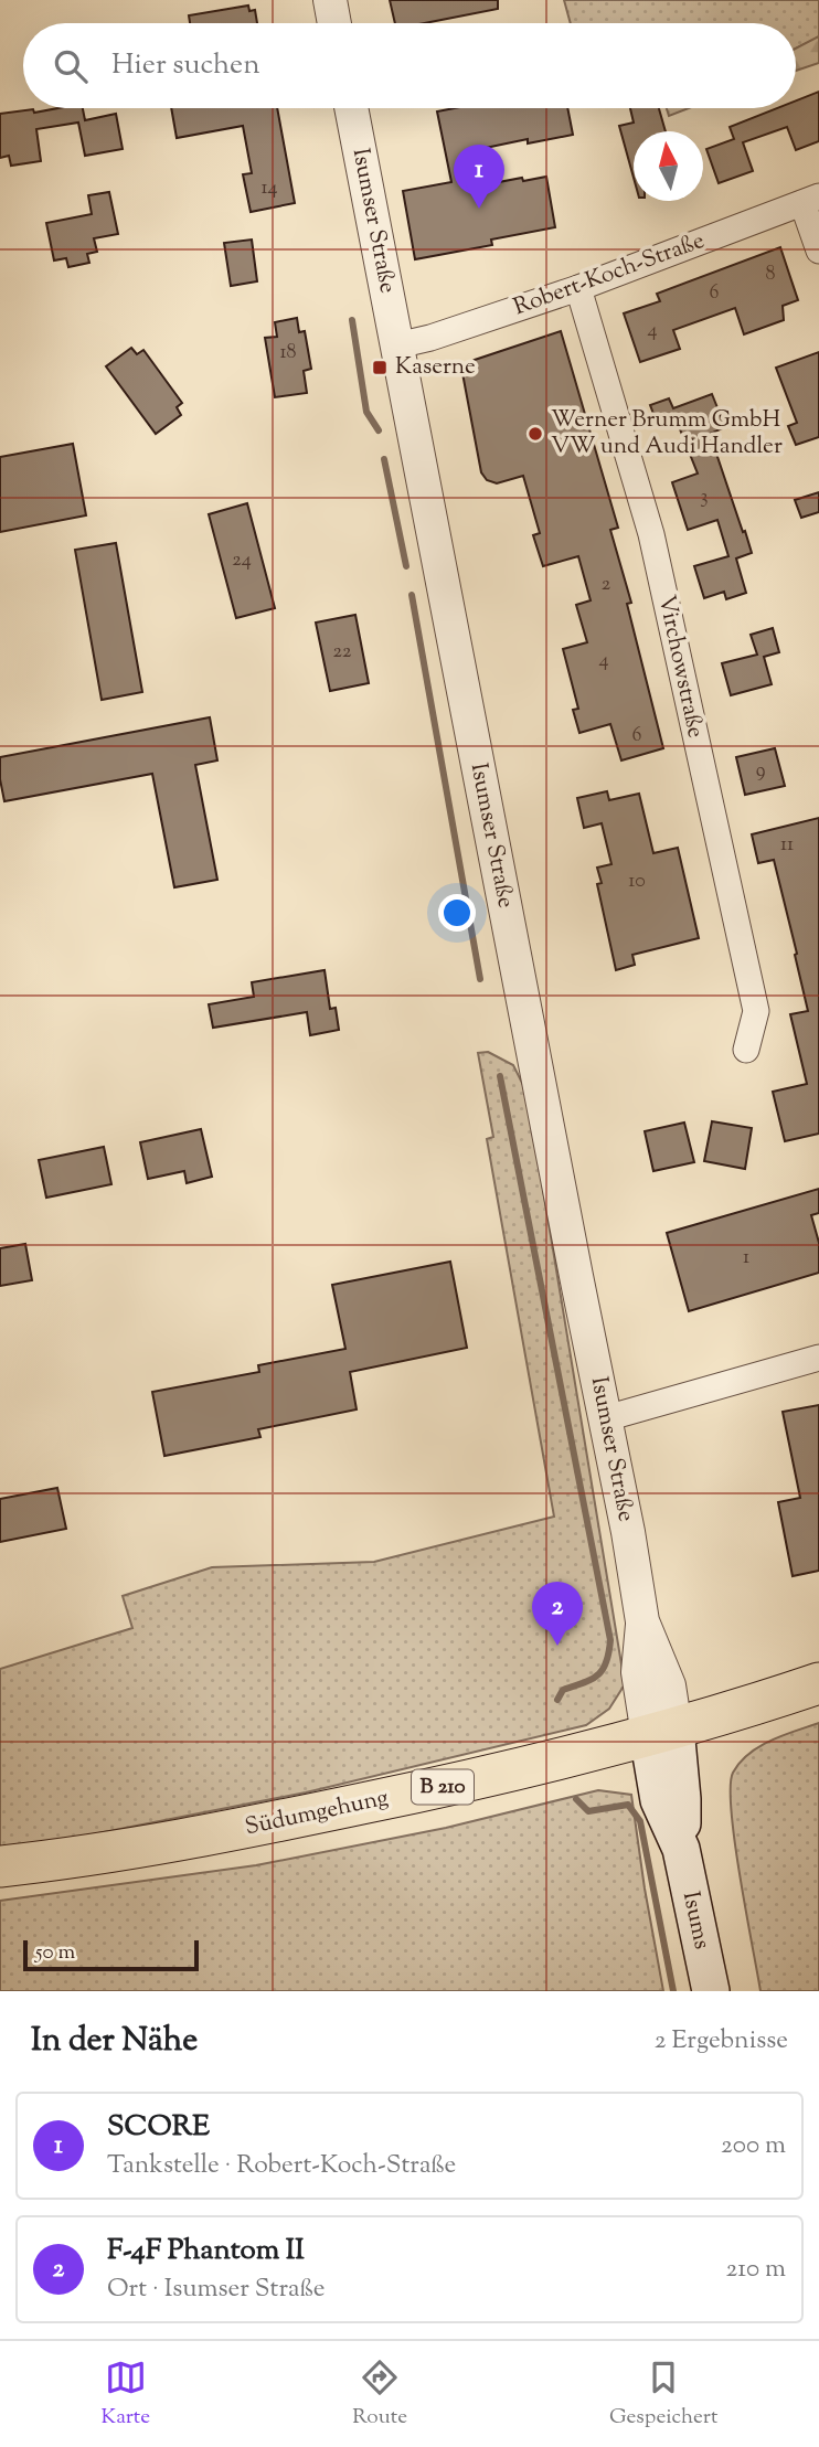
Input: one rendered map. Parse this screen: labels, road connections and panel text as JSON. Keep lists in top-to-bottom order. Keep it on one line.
{"streets":{"main road":["B 210","Südumgehung","Isums"],"street":["Isumser Straße","Robert-Koch-Straße","Virchowstraße"]},"crossings":[["Isumser Straße","Robert-Koch-Straße"],["Isumser Straße","B 210"],["Isumser Straße","Südumgehung"],["Isumser Straße","Isums"],["Robert-Koch-Straße","Virchowstraße"],["B 210","Südumgehung"],["B 210","Isums"],["Südumgehung","Isums"]],"places":{"transit":["Kaserne"],"other":["Werner Brumm GmbH VW und Audi Handler"]},"house_numbers":["14","8","6","4","18","3","24","2","22","4","6","9","11","10","1"],"scale_bar":"50 m","north":"top","page":{"search":"Hier suchen","pins":["1","2"],"scale":"50 m","heading":["In der Nähe","2 Ergebnisse"],"list":[{"mark":"1","name":"SCORE","note":"Tankstelle · Robert-Koch-Straße","value":"200 m"},{"mark":"2","name":"F-4F Phantom II","note":"Ort · Isumser Straße","value":"210 m"}],"nav":["Karte","Route","Gespeichert"]}}
